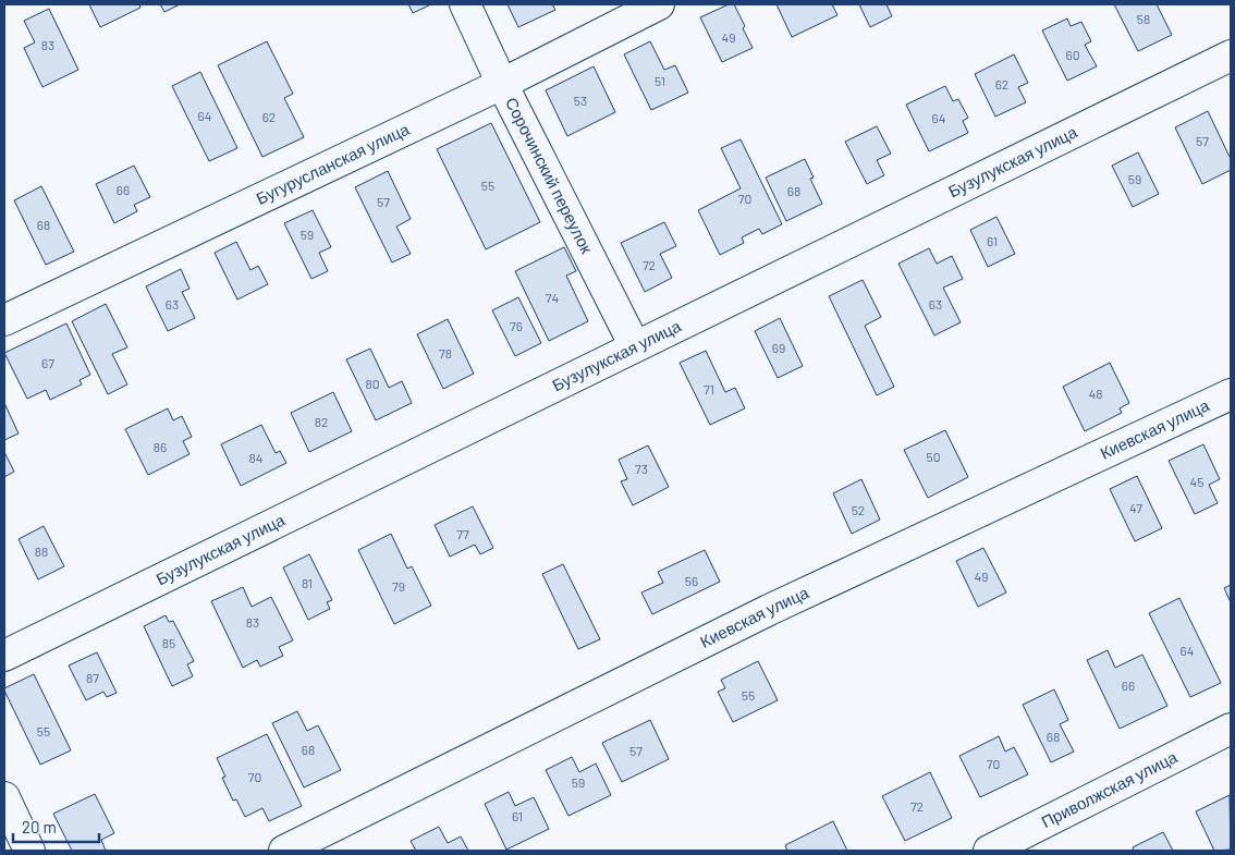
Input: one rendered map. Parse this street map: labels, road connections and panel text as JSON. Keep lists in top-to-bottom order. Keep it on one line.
{"streets":{"street":["Бузулукская улица","Бугурусланская улица","Сорочинский переулок","Киевская улица","Приволжская улица"]},"crossings":[["Бузулукская улица","Сорочинский переулок"],["Бугурусланская улица","Сорочинский переулок"]],"house_numbers":["58","49","83","60","51","62","53","64","62","64","57","59","55","66","68","70","57","68","59","61","72","74","63","63","76","69","78","67","80","71","48","82","86","50","84","73","45","47","52","77","88","49","56","81","79","83","85","64","87","66","55","55","68","68","57","70","70","59","72","61"],"scale_bar":"20 m"}
